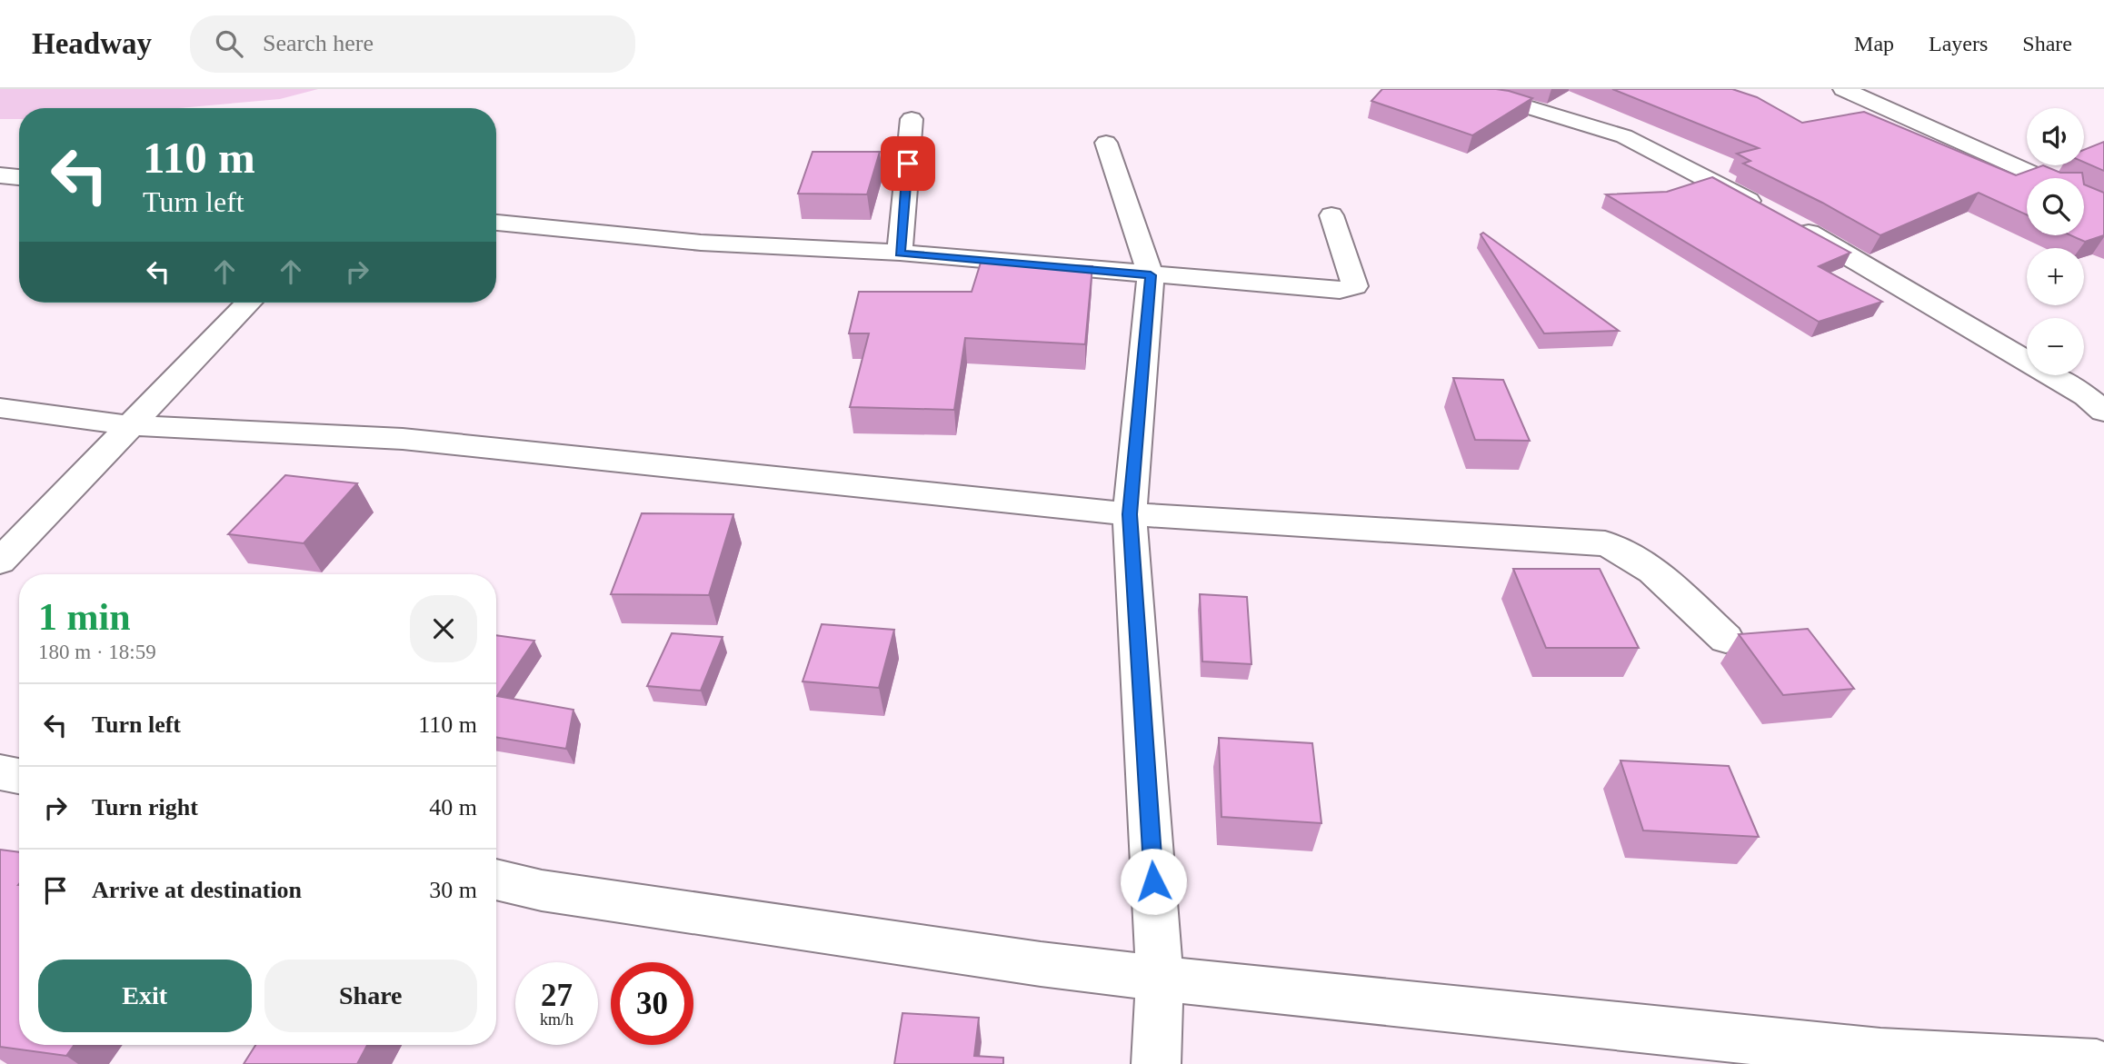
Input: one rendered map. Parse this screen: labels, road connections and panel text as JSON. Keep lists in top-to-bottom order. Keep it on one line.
{"page":{"header":"Headway","search":"Search here","nav":["Map","Layers","Share"],"map_buttons":["+","−"],"turn":["110 m","Turn left"],"heading":["1 min","180 m · 18:59"],"list":[{"name":"Turn left","value":"110 m"},{"name":"Turn right","value":"40 m"},{"name":"Arrive at destination","value":"30 m"}],"buttons":["Exit","Share"],"speed":"27 km/h","limit":"30"}}
